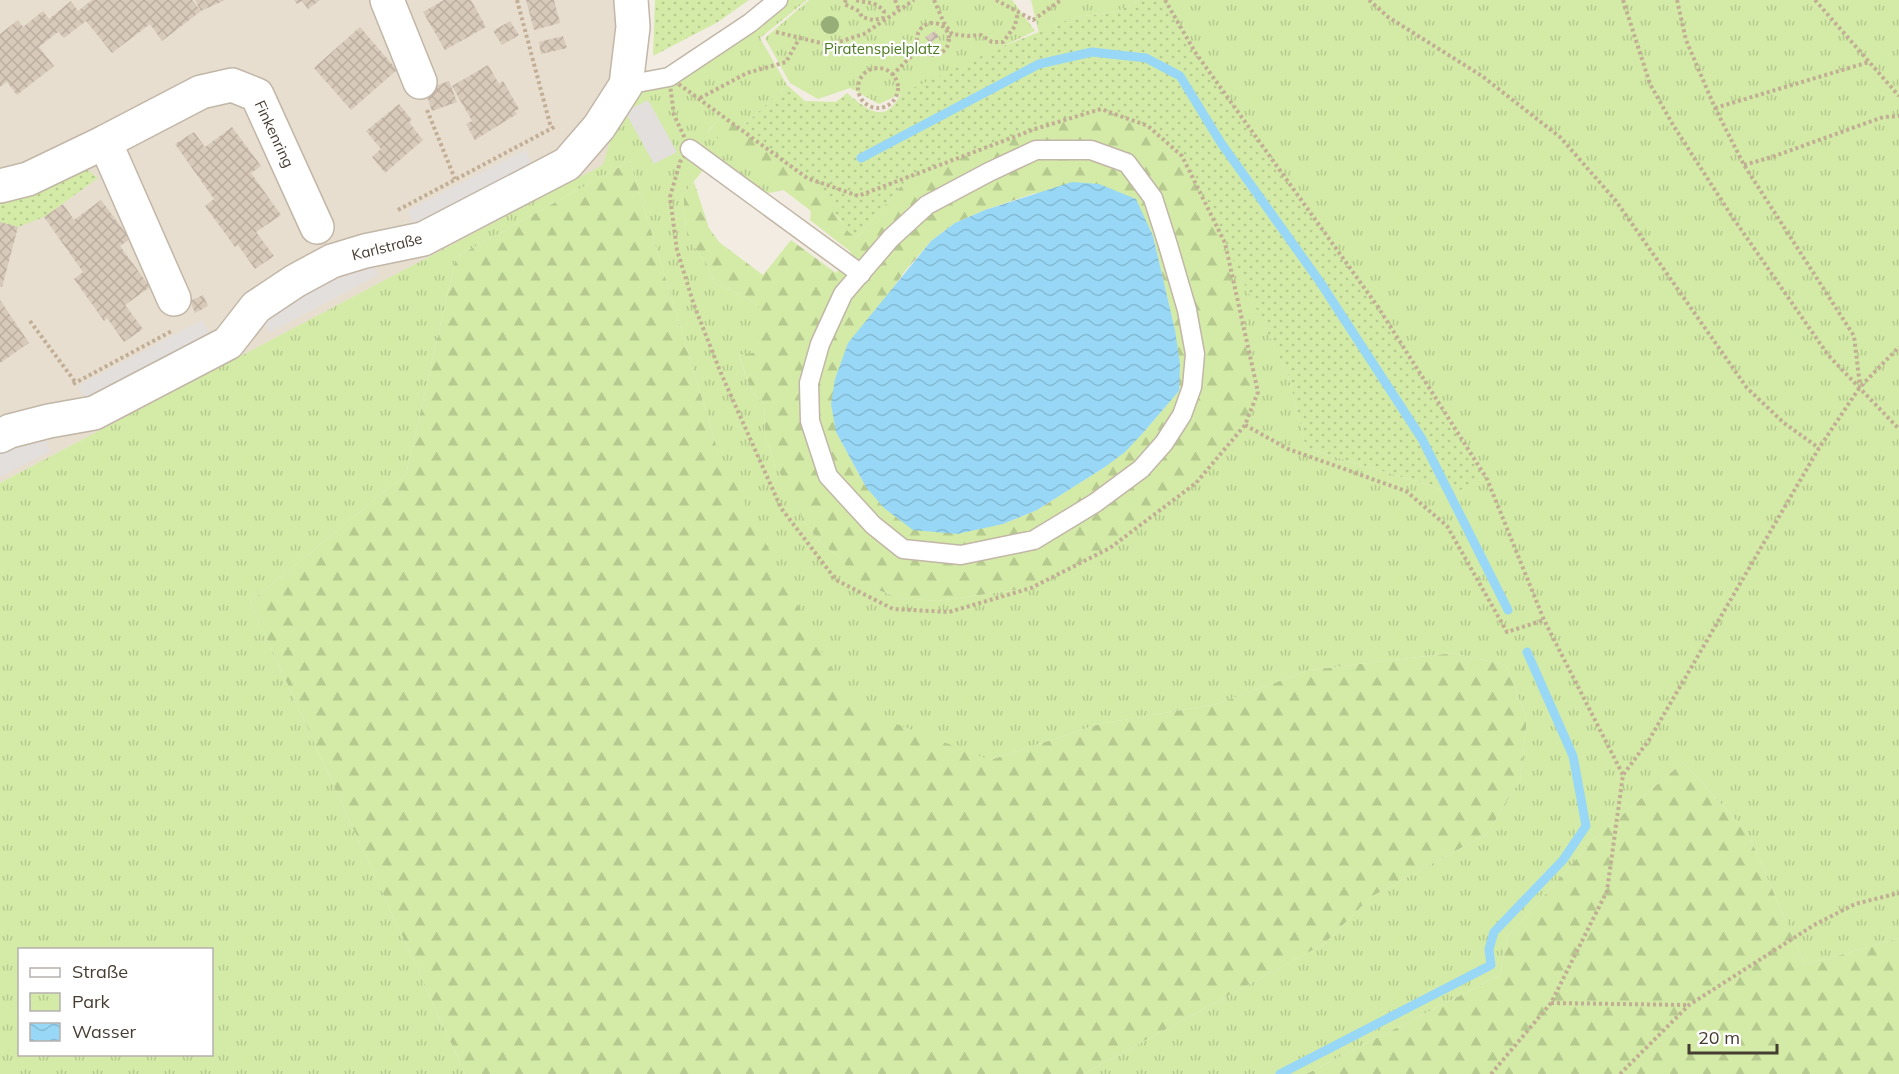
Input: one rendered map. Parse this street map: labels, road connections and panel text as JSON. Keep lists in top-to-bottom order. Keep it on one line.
{"streets":{"street":["Finkenring","Karlstraße"]},"parks":["Piratenspielplatz"],"legend":["Straße","Park","Wasser"],"scale_bar":"20 m"}
